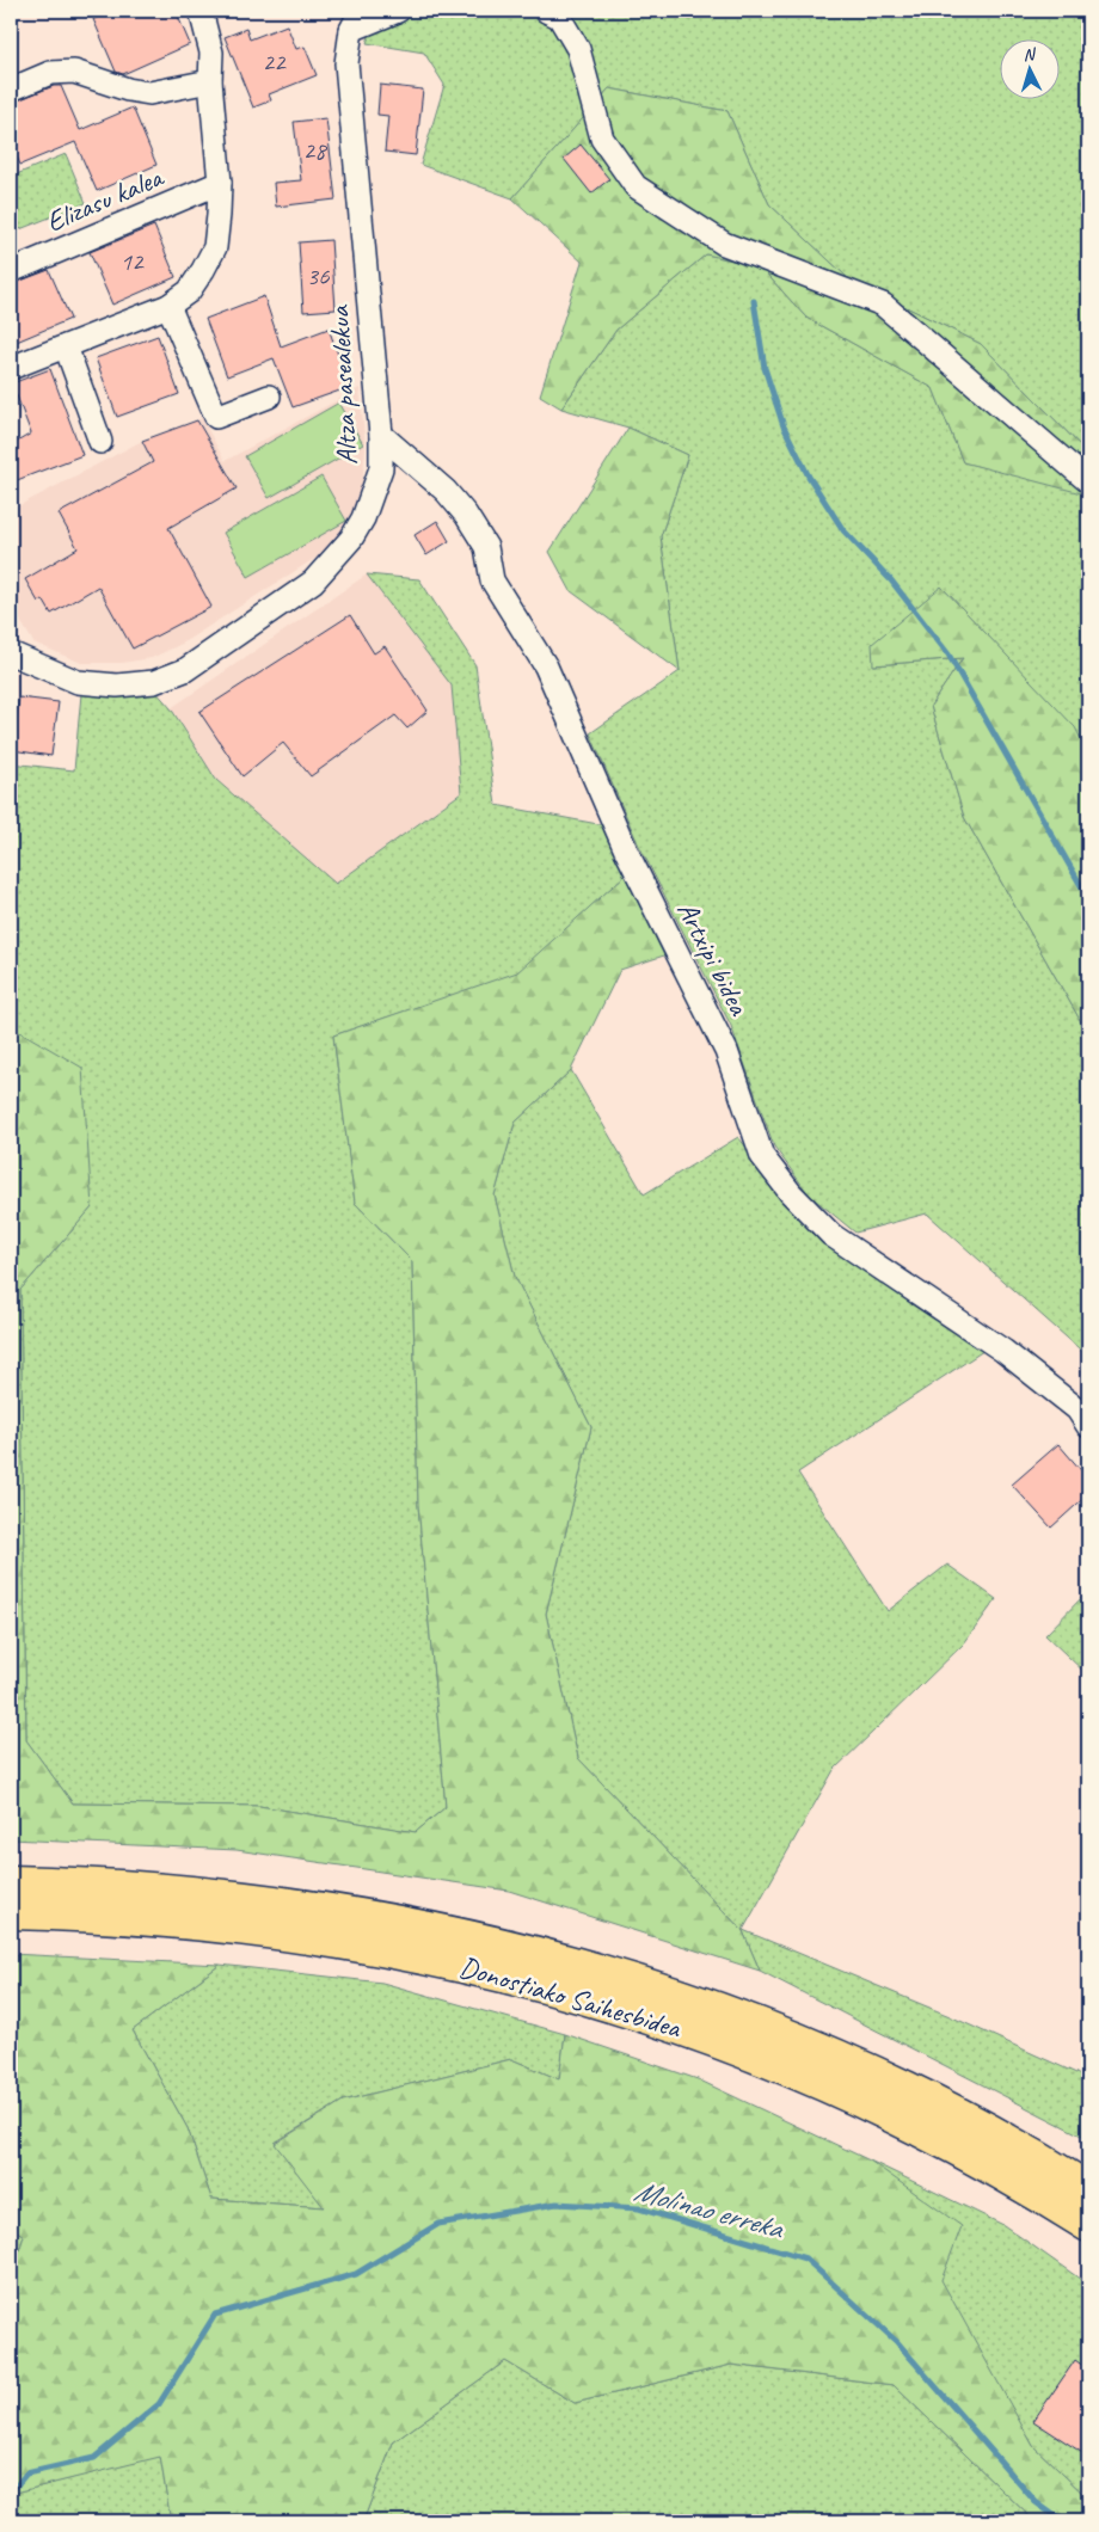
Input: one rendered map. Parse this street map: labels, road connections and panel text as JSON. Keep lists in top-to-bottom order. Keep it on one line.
{"streets":{"highway":["Donostiako Saihesbidea"],"street":["Elizasu kalea","Altza pasealekua","Artxipi bidea"]},"crossings":[["Altza pasealekua","Artxipi bidea"]],"water":["Molinao erreka"],"house_numbers":["22","28","12","36"],"north":"top"}
